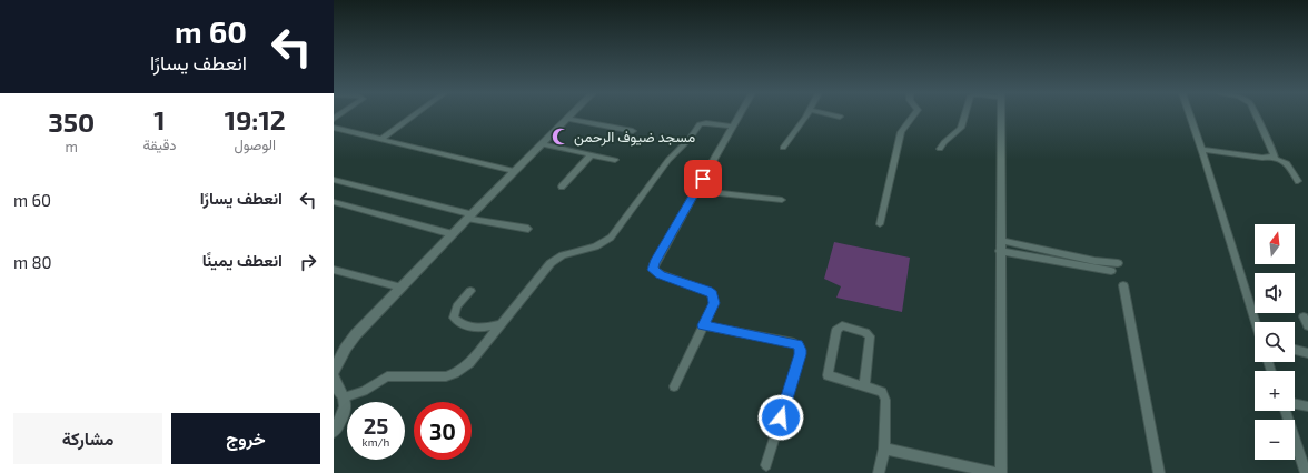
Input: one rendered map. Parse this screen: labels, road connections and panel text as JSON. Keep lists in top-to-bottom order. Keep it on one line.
{"places":{"mosque":["مسجد ضيوف الرحمن"]},"north":"top","page":{"turn":["60 m","انعطف يسارًا"],"eta":["19:12","الوصول","1","دقيقة","350","m"],"list":[{"name":"انعطف يسارًا","value":"60 m"},{"name":"انعطف يمينًا","value":"80 m"}],"map_buttons":["+","−"],"speed":"25 km/h","limit":"30","buttons":["خروج","مشاركة"]}}
